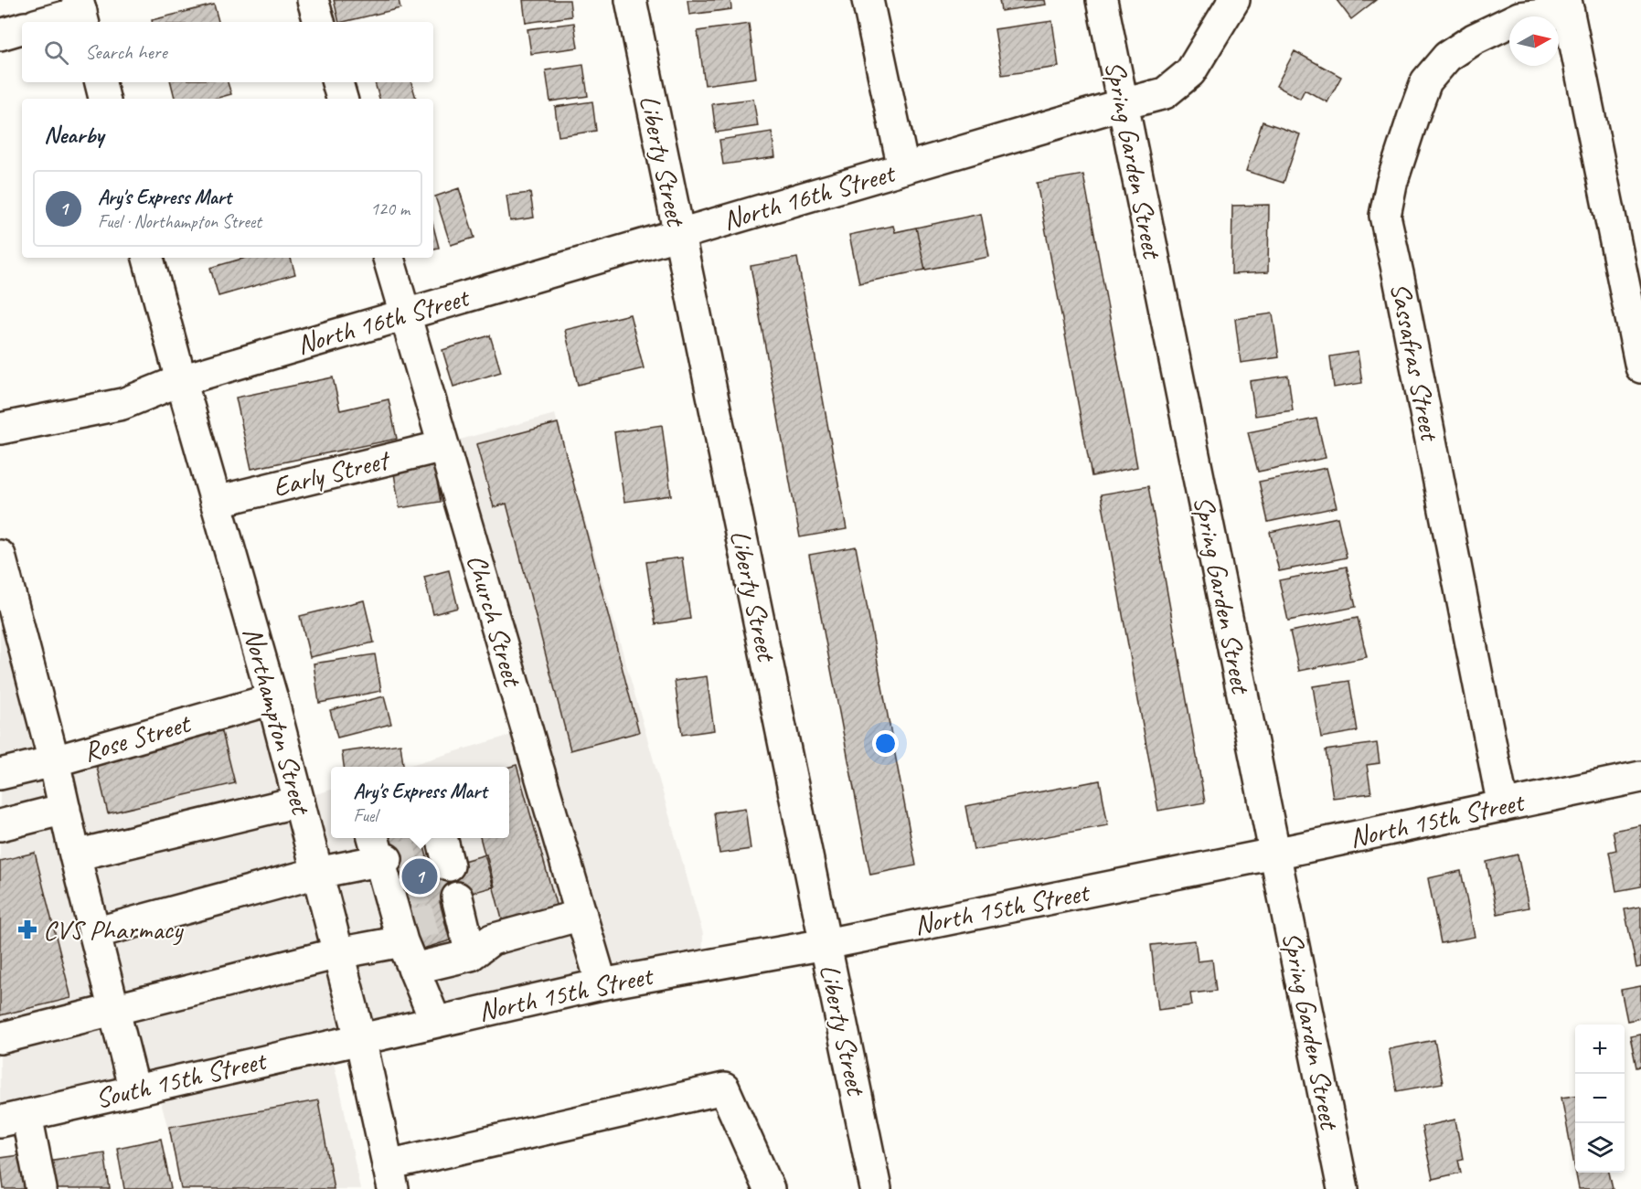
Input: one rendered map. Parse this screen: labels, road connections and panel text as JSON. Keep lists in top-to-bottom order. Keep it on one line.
{"streets":{"street":["Spring Garden Street","Liberty Street","North 16th Street","Sassafras Street","Early Street","Church Street","Northampton Street","Rose Street","North 15th Street","South 15th Street"]},"crossings":[["Spring Garden Street","North 16th Street"],["Spring Garden Street","North 15th Street"],["Liberty Street","North 16th Street"],["Liberty Street","North 15th Street"],["North 16th Street","Church Street"],["North 16th Street","Northampton Street"],["Sassafras Street","North 15th Street"],["Early Street","Church Street"],["Early Street","Northampton Street"],["Church Street","North 15th Street"],["Northampton Street","Rose Street"],["Northampton Street","North 15th Street"],["Northampton Street","South 15th Street"],["North 15th Street","South 15th Street"]],"places":{"pharmacy":["CVS Pharmacy"]},"north":"right","page":{"search":"Search here","heading":"Nearby","list":[{"mark":"1","name":"Ary's Express Mart","note":"Fuel · Northampton Street","value":"120 m"}],"popup":["Ary's Express Mart","Fuel"],"pins":"1","map_buttons":["+","−"]}}
